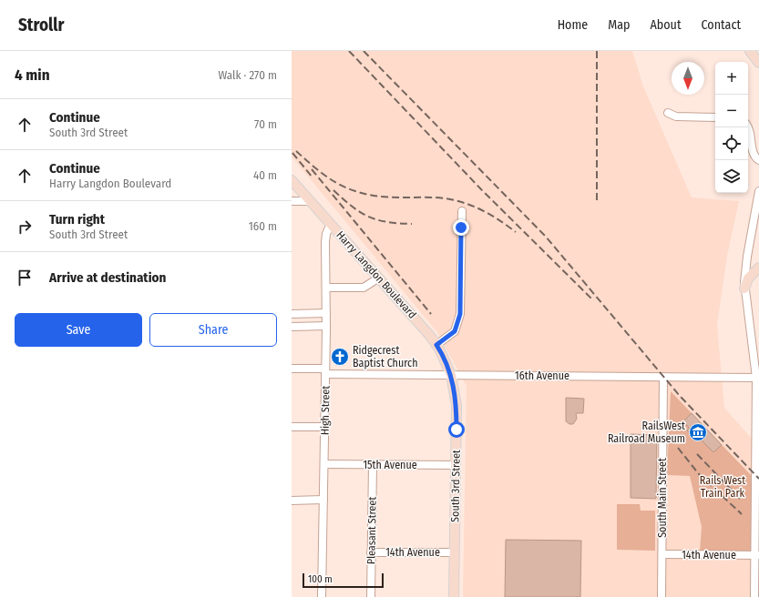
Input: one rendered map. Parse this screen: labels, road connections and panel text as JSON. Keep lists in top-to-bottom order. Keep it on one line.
{"streets":{"main road":["Harry Langdon Boulevard","South 3rd Street"],"street":["16th Avenue","High Street","15th Avenue","South Main Street","Pleasant Street","14th Avenue"]},"crossings":[["Harry Langdon Boulevard","16th Avenue"],["Harry Langdon Boulevard","High Street"],["Harry Langdon Boulevard","South 3rd Street"],["16th Avenue","High Street"],["16th Avenue","South 3rd Street"],["16th Avenue","South Main Street"],["High Street","15th Avenue"],["15th Avenue","South 3rd Street"],["15th Avenue","Pleasant Street"],["South 3rd Street","14th Avenue"],["South Main Street","14th Avenue"],["Pleasant Street","14th Avenue"]],"parks":["Rails West Train Park"],"places":{"church":["Ridgecrest Baptist Church"],"museum":["RailsWest Railroad Museum"]},"scale_bar":"100 m","north":"bottom","page":{"header":"Strollr","nav":["Home","Map","About","Contact"],"heading":["4 min","Walk · 270 m"],"map_buttons":["+","−"],"list":[["Continue","South 3rd Street","70 m"],["Continue","Harry Langdon Boulevard","40 m"],["Turn right","South 3rd Street","160 m"],"Arrive at destination"],"buttons":["Save","Share"],"scale":"100 m"}}
